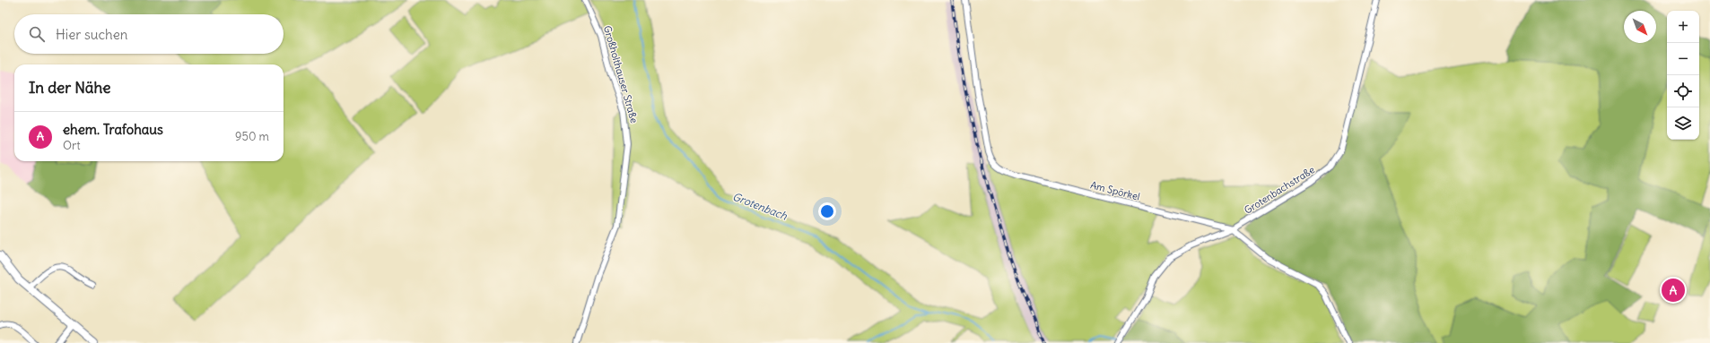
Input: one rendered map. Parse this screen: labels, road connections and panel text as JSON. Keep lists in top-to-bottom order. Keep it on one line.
{"streets":{"street":["Großholthauser Straße","Grotenbachstraße","Am Spörkel"]},"crossings":[["Grotenbachstraße","Am Spörkel"]],"water":["Grotenbach"],"north":"bottom right","page":{"map_buttons":["+","−"],"search":"Hier suchen","heading":"In der Nähe","list":[{"mark":"A","name":"ehem. Trafohaus","note":"Ort","value":"950 m"}],"pins":"A"}}
